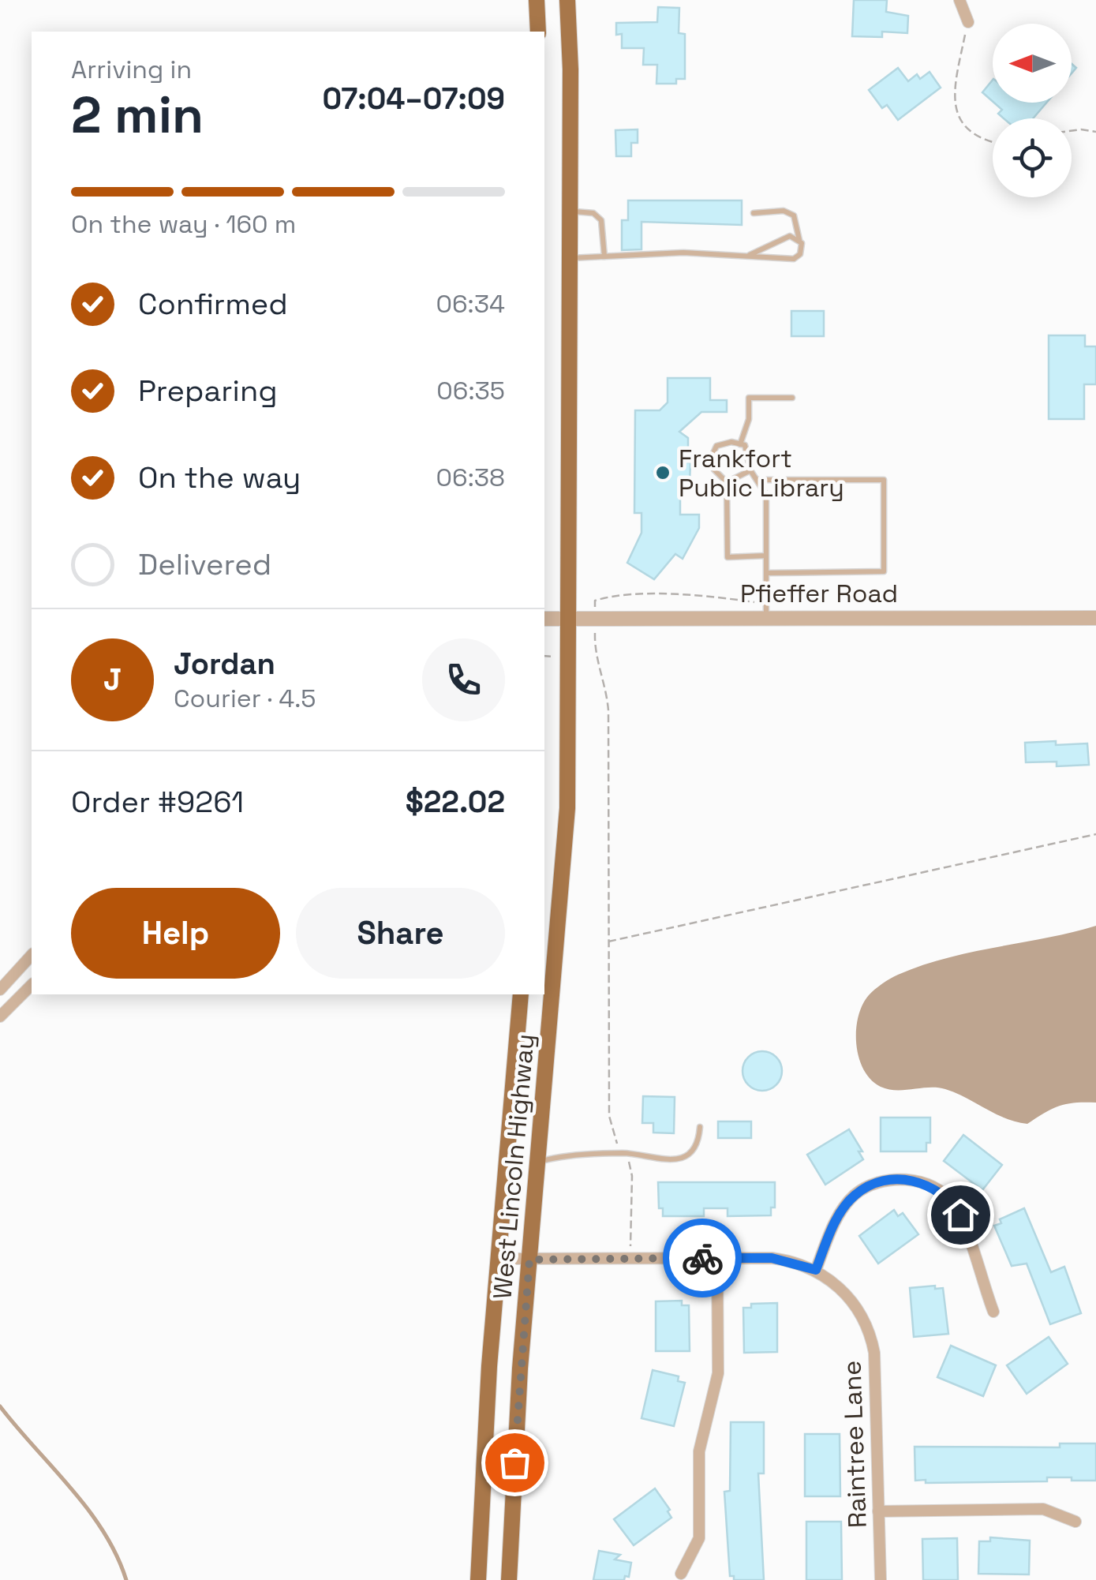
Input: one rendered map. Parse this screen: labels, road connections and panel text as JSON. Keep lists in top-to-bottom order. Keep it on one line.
{"streets":{"main road":["West Lincoln Highway"],"street":["Pfieffer Road","Raintree Lane"]},"crossings":[["Pfieffer Road","West Lincoln Highway"],["West Lincoln Highway","Raintree Lane"]],"places":["Frankfort Public Library"],"north":"left","page":{"heading":["2 min","Arriving in","07:04–07:09"],"panel":["Jordan","Courier · 4.5","Order #9261","$22.02"],"bar":"On the way · 160 m","list":[["Confirmed","06:34"],["Preparing","06:35"],["On the way","06:38"],"Delivered"],"round":"J","buttons":["Help","Share"]}}
